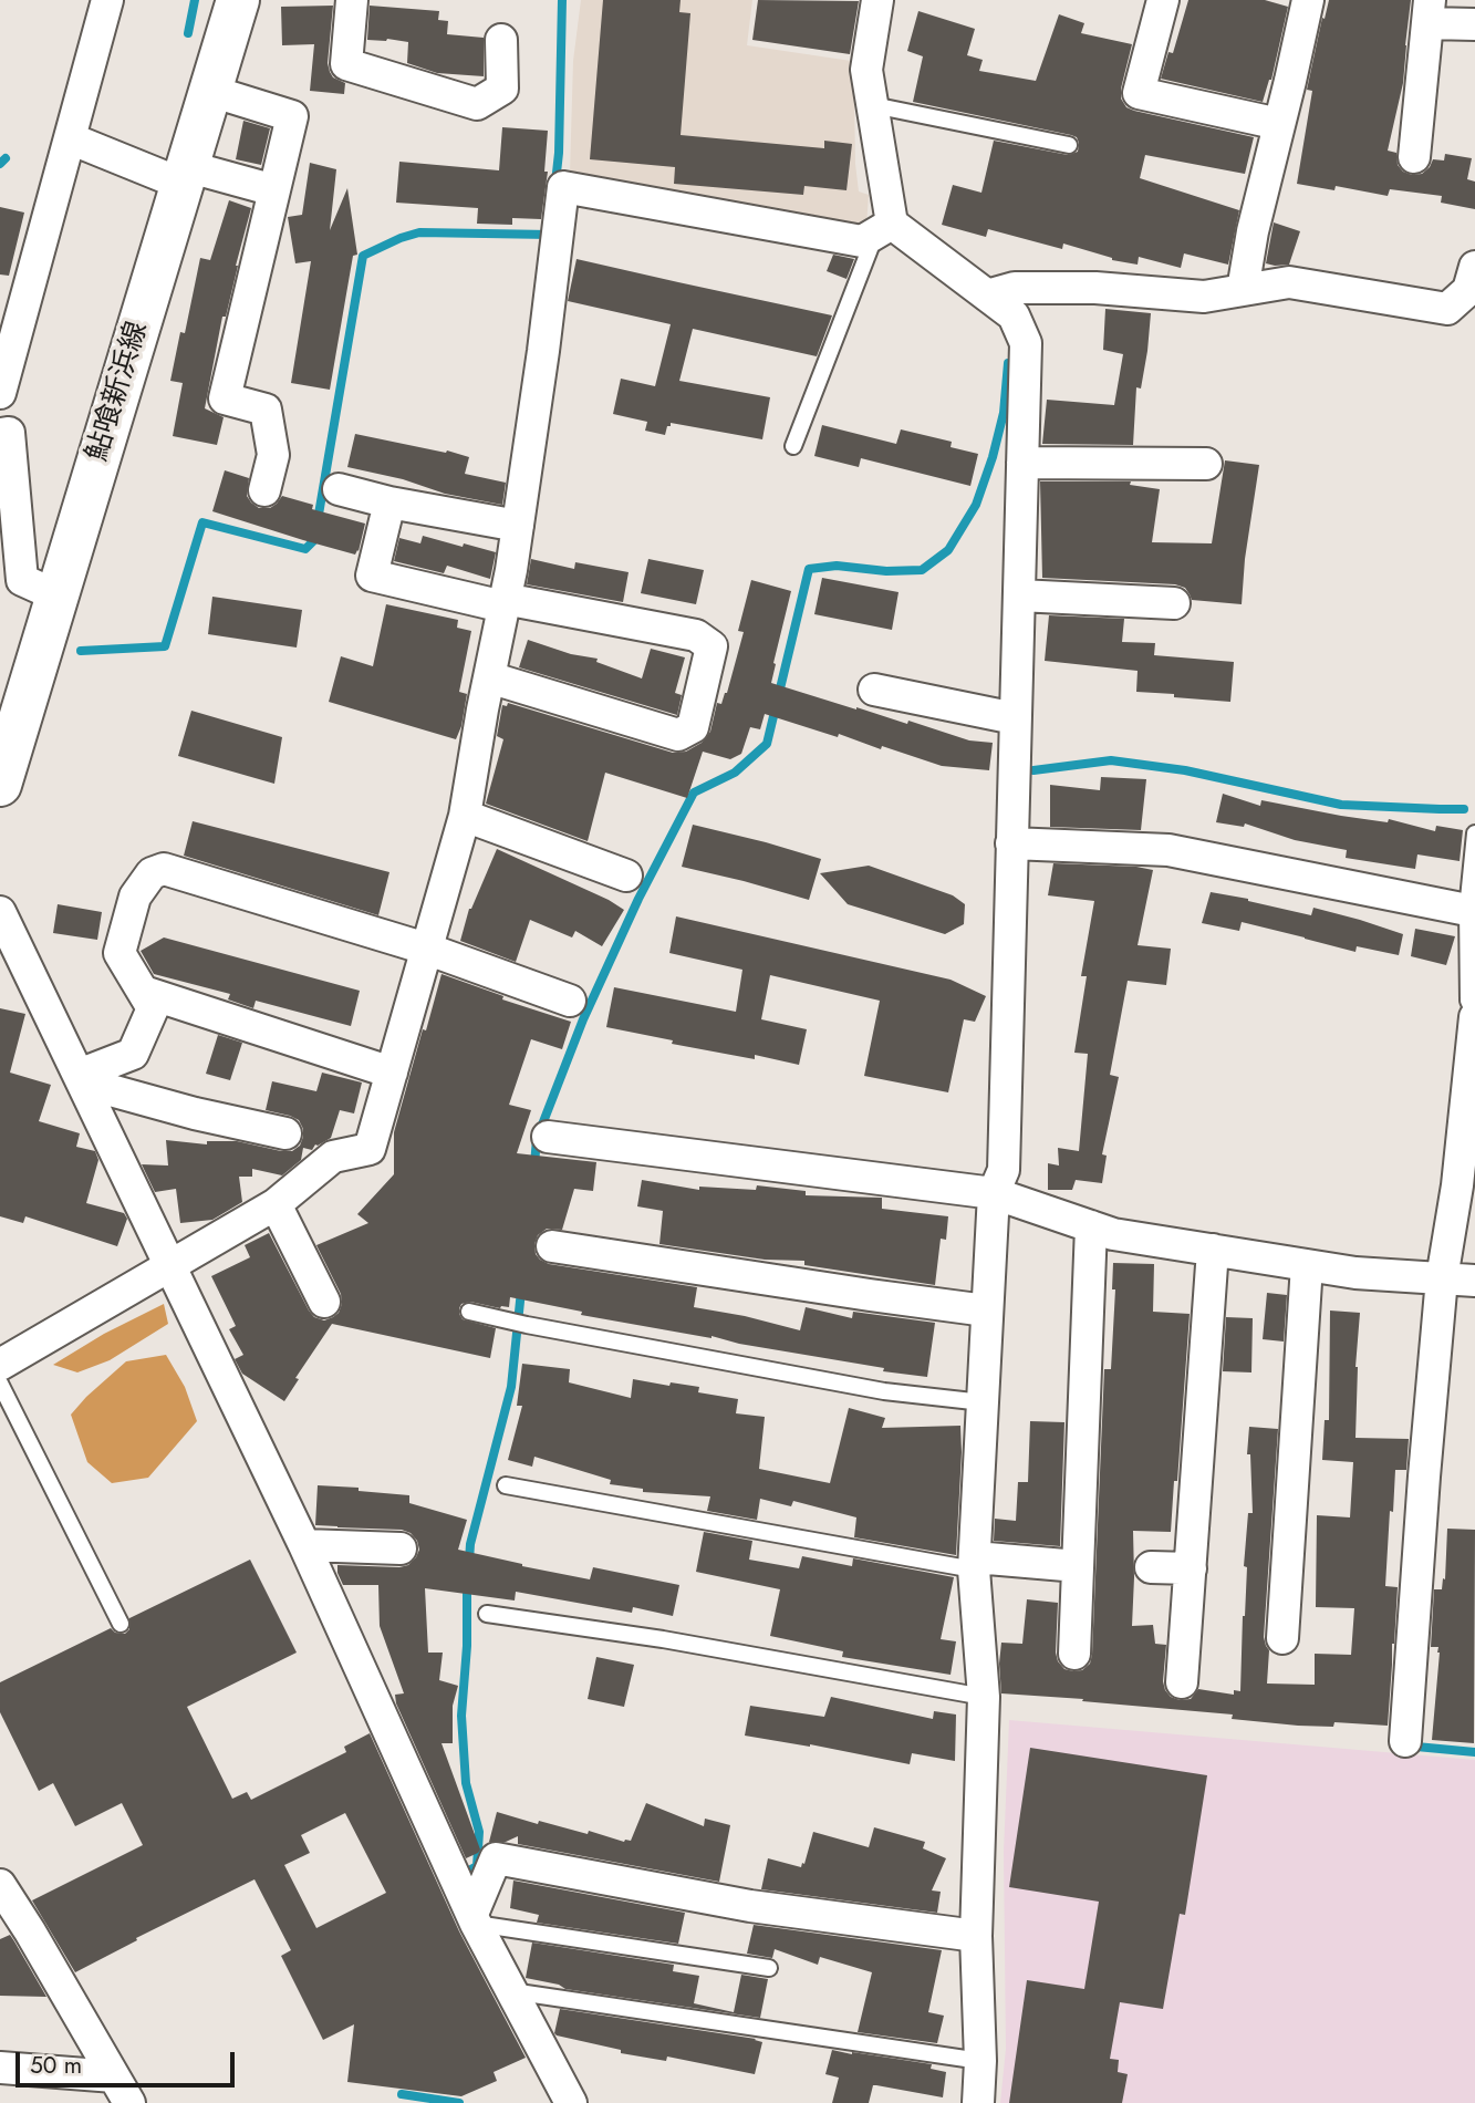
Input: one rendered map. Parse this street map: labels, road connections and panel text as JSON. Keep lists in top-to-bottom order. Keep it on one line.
{"streets":{"main road":["鮎喰新浜線"]},"scale_bar":"50 m"}
